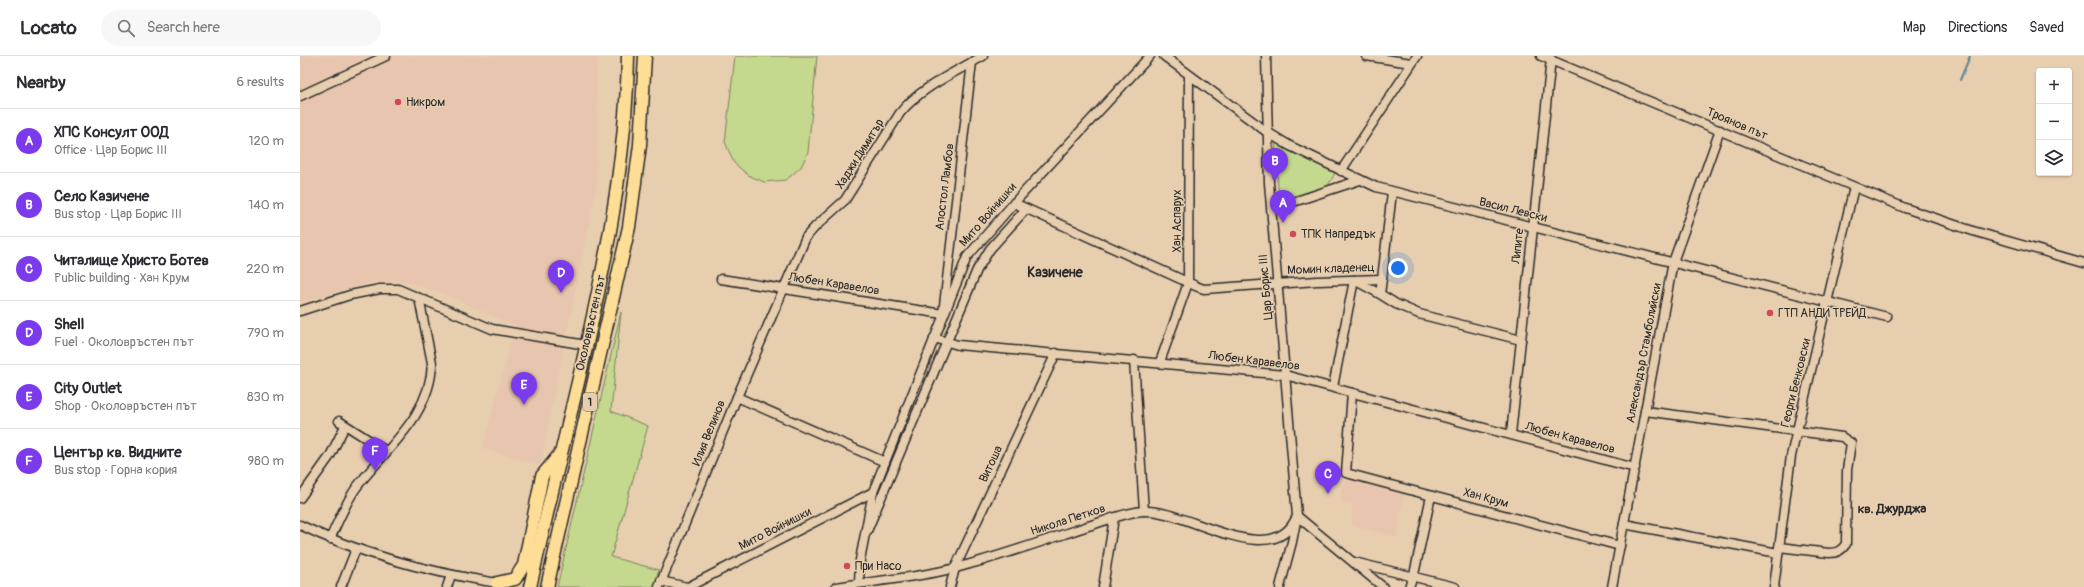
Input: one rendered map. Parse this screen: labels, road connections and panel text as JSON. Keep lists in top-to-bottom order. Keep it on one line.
{"streets":{"highway":["Околовръстен път","1"],"street":["Троянов път","Хаджи Димитър","Апостол Ламбов","Васил Левски","Мито Войнишки","Хан Аспарух","Липите","Момин кладенец","Любен Каравелов","Цар Борис III","Александър Стамболийски","Георги Бенковски","Илия Велинов","Витоша","Хан Крум","Никола Петков"]},"crossings":[["Троянов път","Липите"],["Троянов път","Александър Стамболийски"],["Троянов път","Георги Бенковски"],["Хаджи Димитър","Апостол Ламбов"],["Хаджи Димитър","Любен Каравелов"],["Хаджи Димитър","Илия Велинов"],["Апостол Ламбов","Мито Войнишки"],["Апостол Ламбов","Любен Каравелов"],["Васил Левски","Хан Аспарух"],["Васил Левски","Липите"],["Васил Левски","Цар Борис III"],["Васил Левски","Александър Стамболийски"],["Васил Левски","Георги Бенковски"],["Мито Войнишки","Момин кладенец"],["Мито Войнишки","Любен Каравелов"],["Мито Войнишки","Никола Петков"],["Хан Аспарух","Момин кладенец"],["Хан Аспарух","Любен Каравелов"],["Липите","Любен Каравелов"],["Момин кладенец","Цар Борис III"],["Любен Каравелов","Цар Борис III"],["Любен Каравелов","Александър Стамболийски"],["Любен Каравелов","Илия Велинов"],["Любен Каравелов","Витоша"],["Любен Каравелов","Хан Крум"],["Цар Борис III","Никола Петков"],["Александър Стамболийски","Хан Крум"],["Витоша","Никола Петков"]],"districts":["Казичене","кв. Джурджа"],"places":["Никром","ТПК Напредък","ГТП АНДИ ТРЕЙД","При Насо"],"page":{"header":"Locato","search":"Search here","nav":["Map","Directions","Saved"],"heading":["Nearby","6 results"],"map_buttons":["+","−"],"list":[{"mark":"A","name":"ХПС Консулт ООД","note":"Office · Цар Борис III","value":"120 m"},{"mark":"B","name":"Село Казичене","note":"Bus stop · Цар Борис III","value":"140 m"},{"mark":"C","name":"Читалище Христо Ботев","note":"Public building · Хан Крум","value":"220 m"},{"mark":"D","name":"Shell","note":"Fuel · Околовръстен път","value":"790 m"},{"mark":"E","name":"City Outlet","note":"Shop · Околовръстен път","value":"830 m"},{"mark":"F","name":"Център кв. Видните","note":"Bus stop · Горна кория","value":"980 m"}],"pins":["B","A","D","E","F","C"]}}
